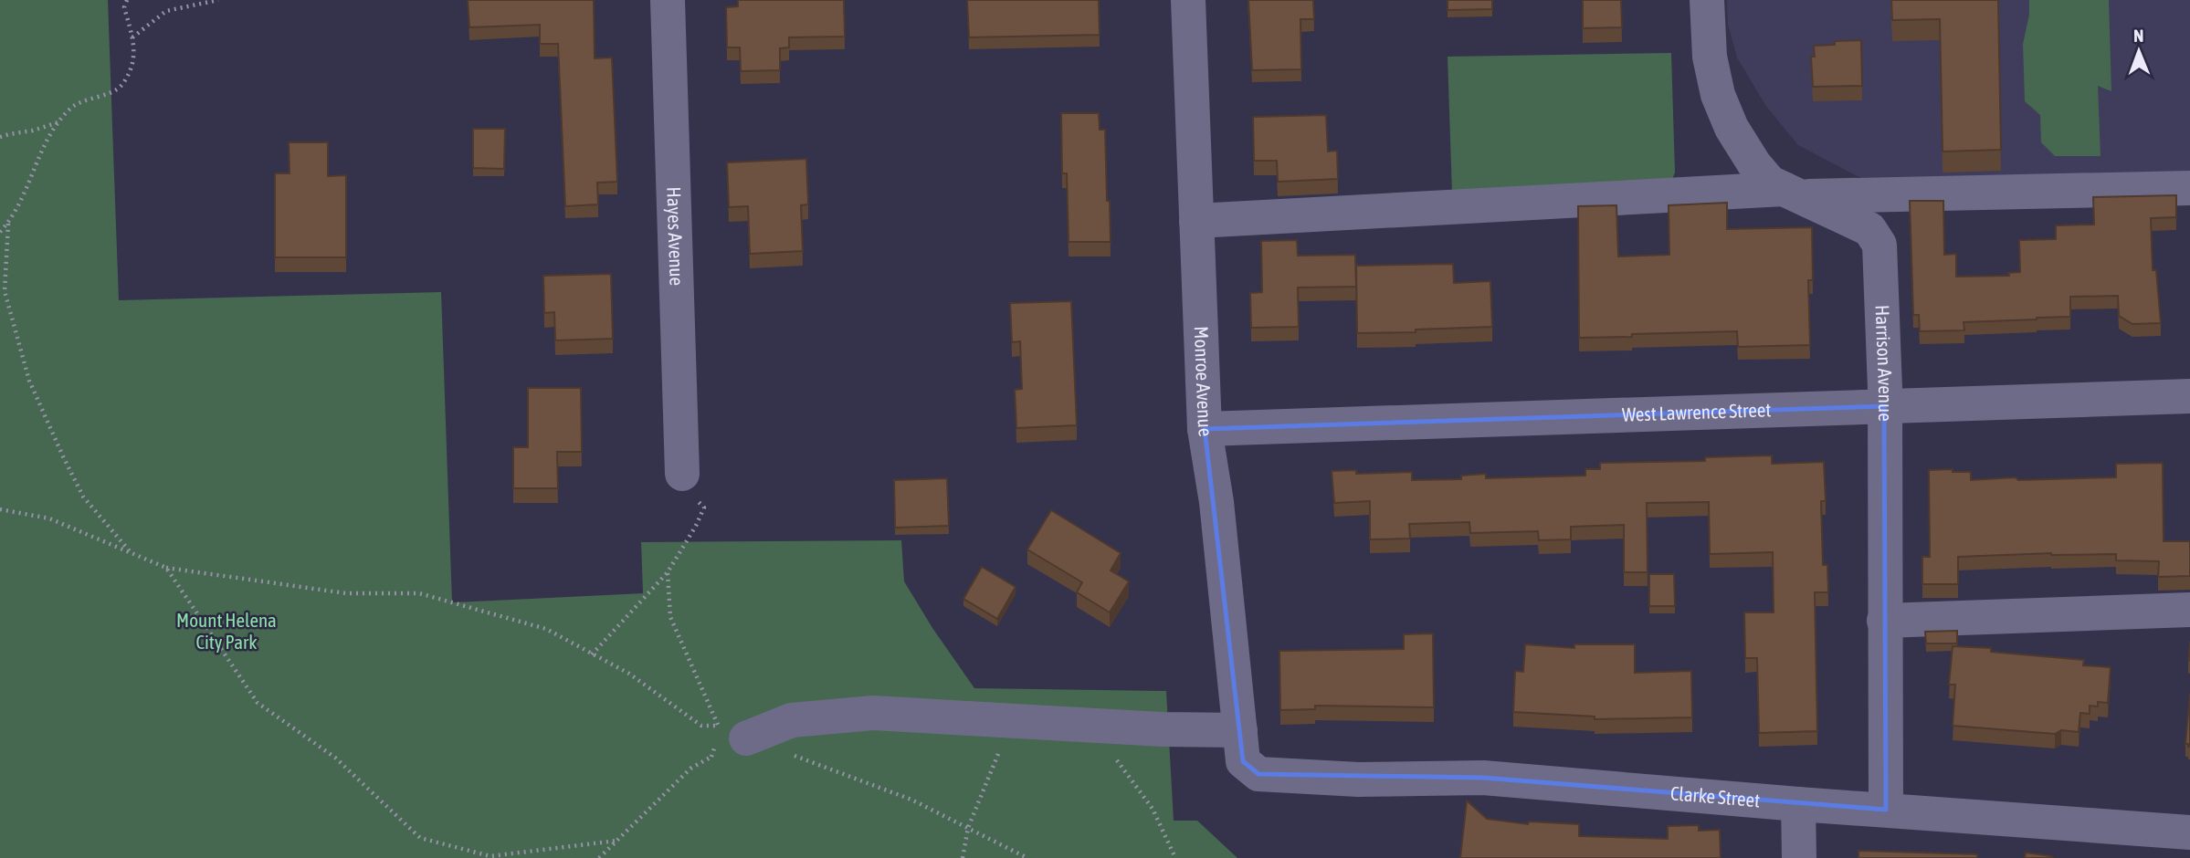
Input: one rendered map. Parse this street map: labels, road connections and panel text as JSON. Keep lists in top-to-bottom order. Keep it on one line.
{"streets":{"street":["Hayes Avenue","Harrison Avenue","Monroe Avenue","West Lawrence Street","Clarke Street"]},"crossings":[["Harrison Avenue","West Lawrence Street"],["Harrison Avenue","Clarke Street"],["Monroe Avenue","West Lawrence Street"],["Monroe Avenue","Clarke Street"]],"parks":["Mount Helena City Park"],"north":"top"}
